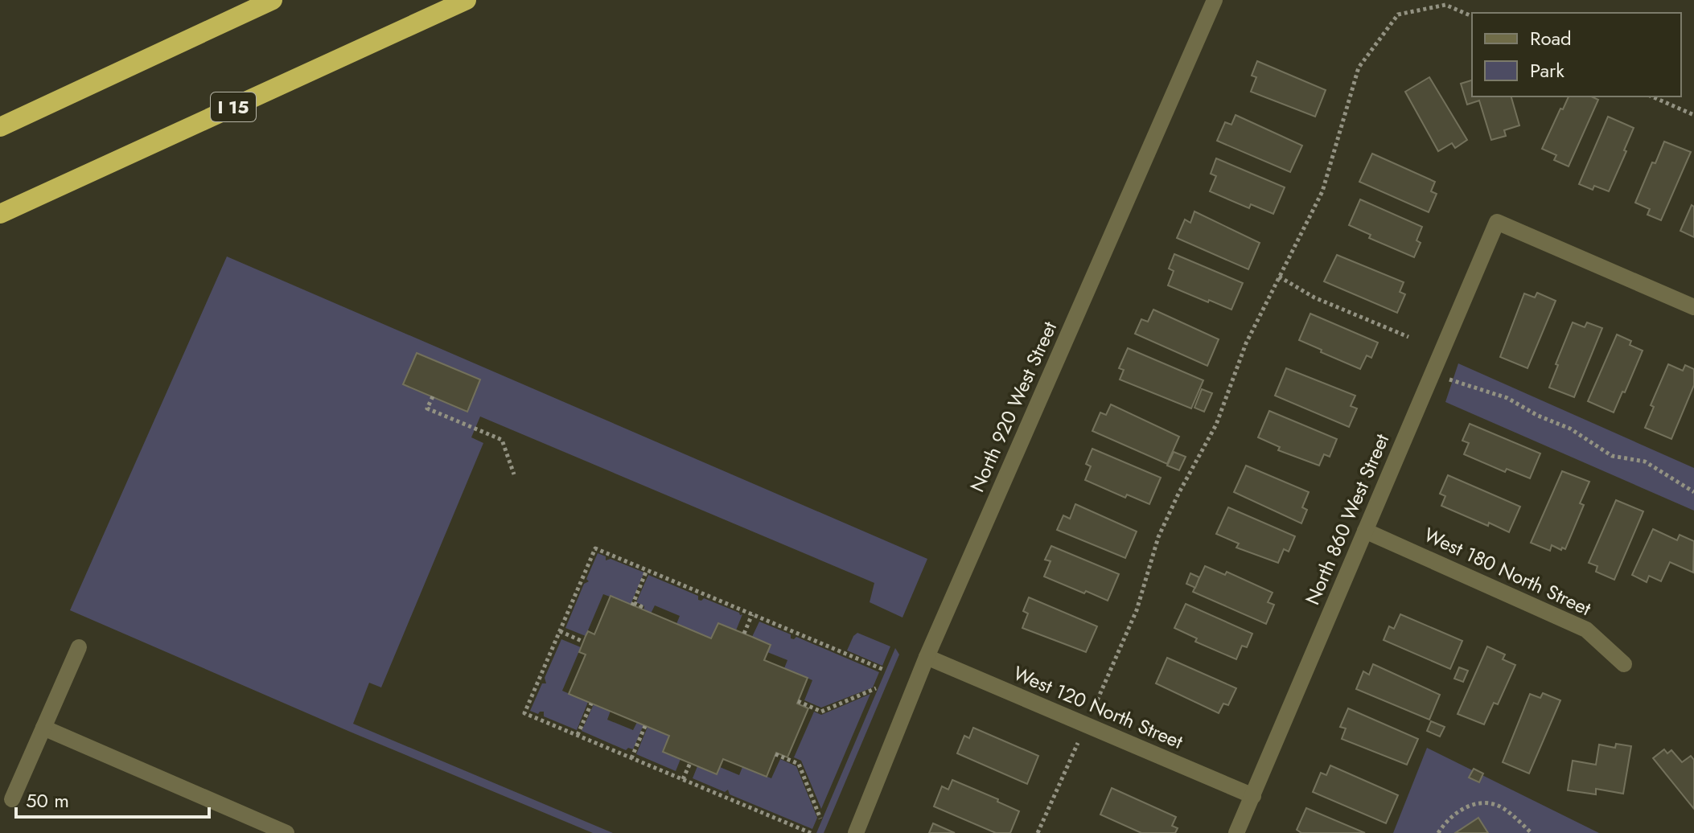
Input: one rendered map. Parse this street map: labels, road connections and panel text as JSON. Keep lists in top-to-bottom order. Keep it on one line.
{"streets":{"highway":["I 15"],"street":["North 920 West Street","North 860 West Street","West 180 North Street","West 120 North Street"]},"crossings":[["North 920 West Street","West 120 North Street"],["North 860 West Street","West 180 North Street"],["North 860 West Street","West 120 North Street"]],"legend":["Road","Park"],"scale_bar":"50 m"}
